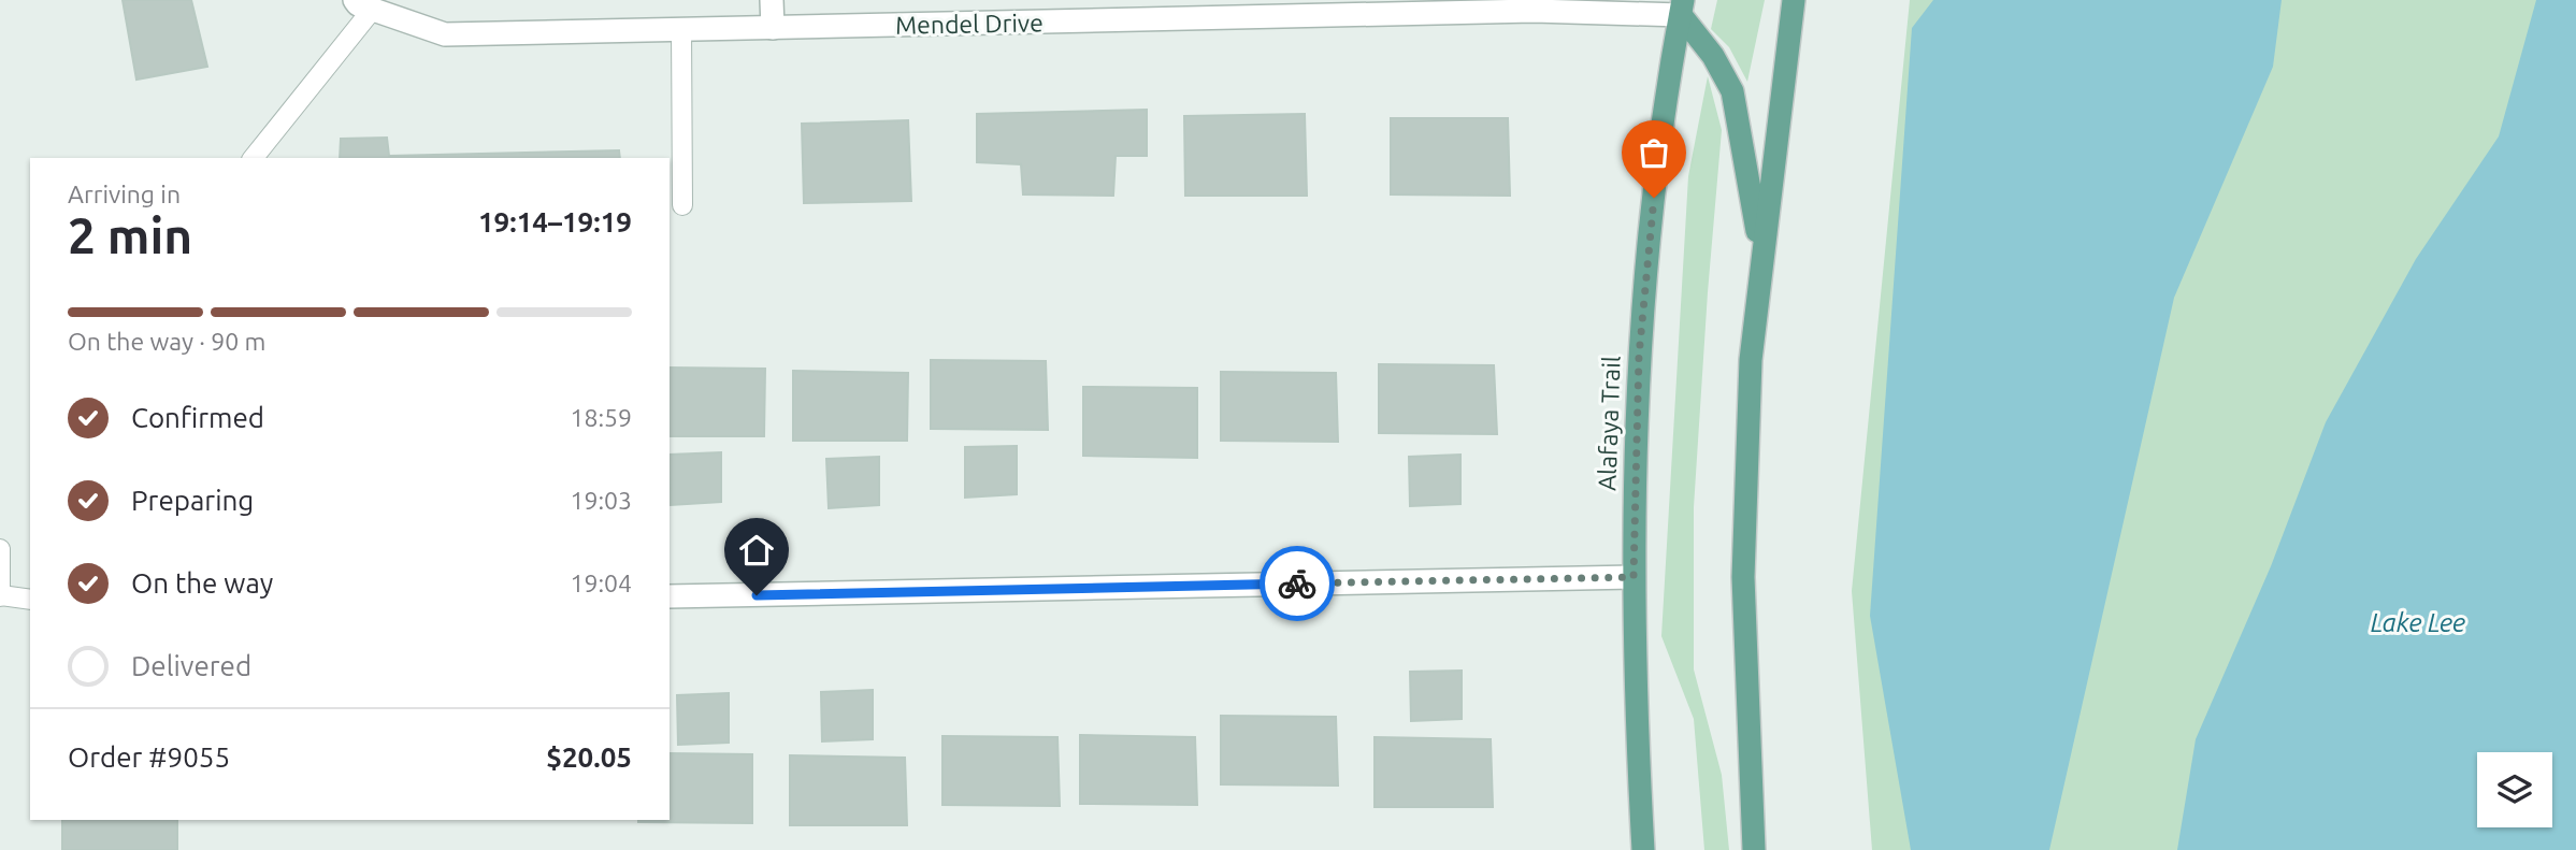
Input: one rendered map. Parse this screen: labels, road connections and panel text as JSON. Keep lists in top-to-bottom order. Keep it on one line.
{"streets":{"main road":["Alafaya Trail"],"street":["Mendel Drive"]},"crossings":[["Mendel Drive","Alafaya Trail"]],"water":["Lake Lee"],"page":{"heading":["2 min","Arriving in","19:14–19:19"],"panel":["Order #9055","$20.05"],"bar":"On the way · 90 m","list":[["Confirmed","18:59"],["Preparing","19:03"],["On the way","19:04"],"Delivered"]}}
